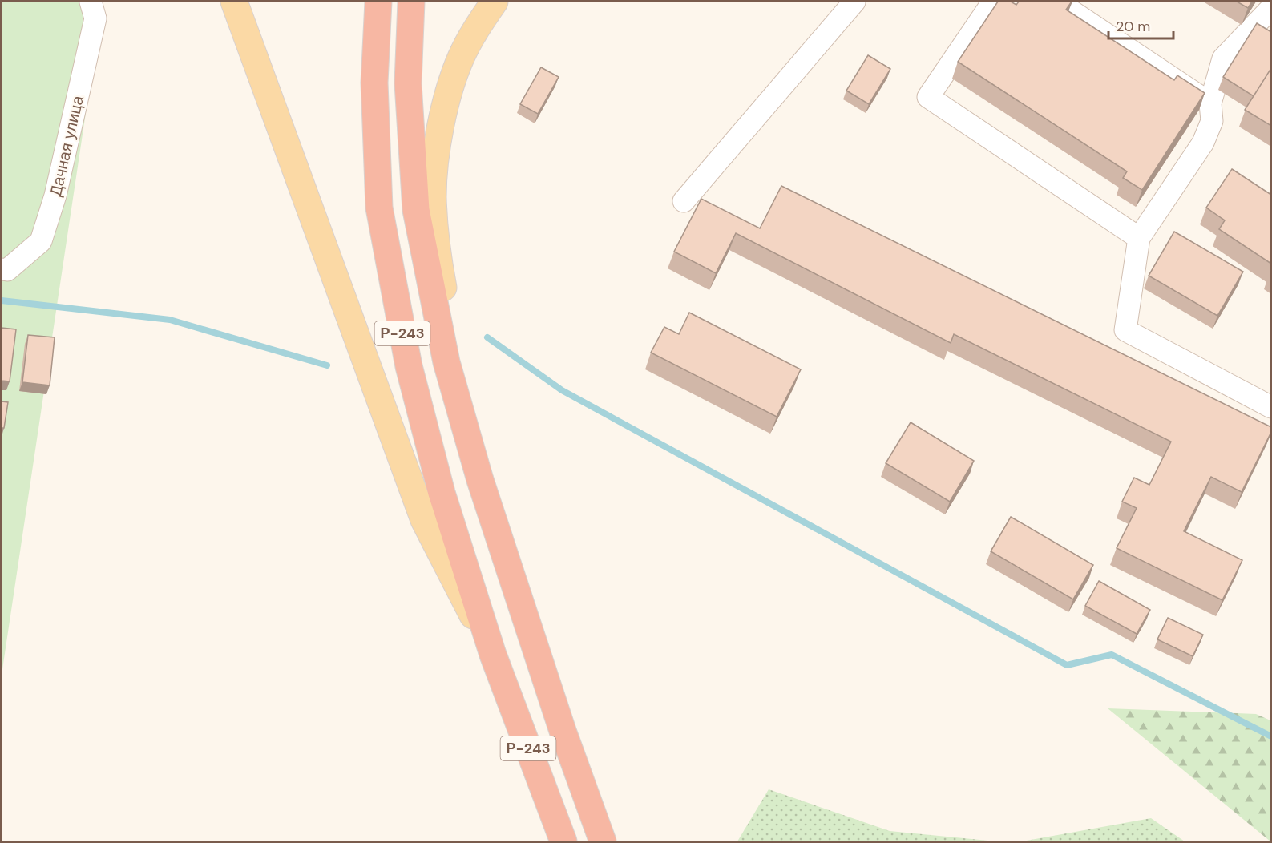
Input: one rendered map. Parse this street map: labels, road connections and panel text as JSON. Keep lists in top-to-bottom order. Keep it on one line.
{"streets":{"highway":["Р-243"],"street":["Дачная улица"]},"scale_bar":"20 m"}
